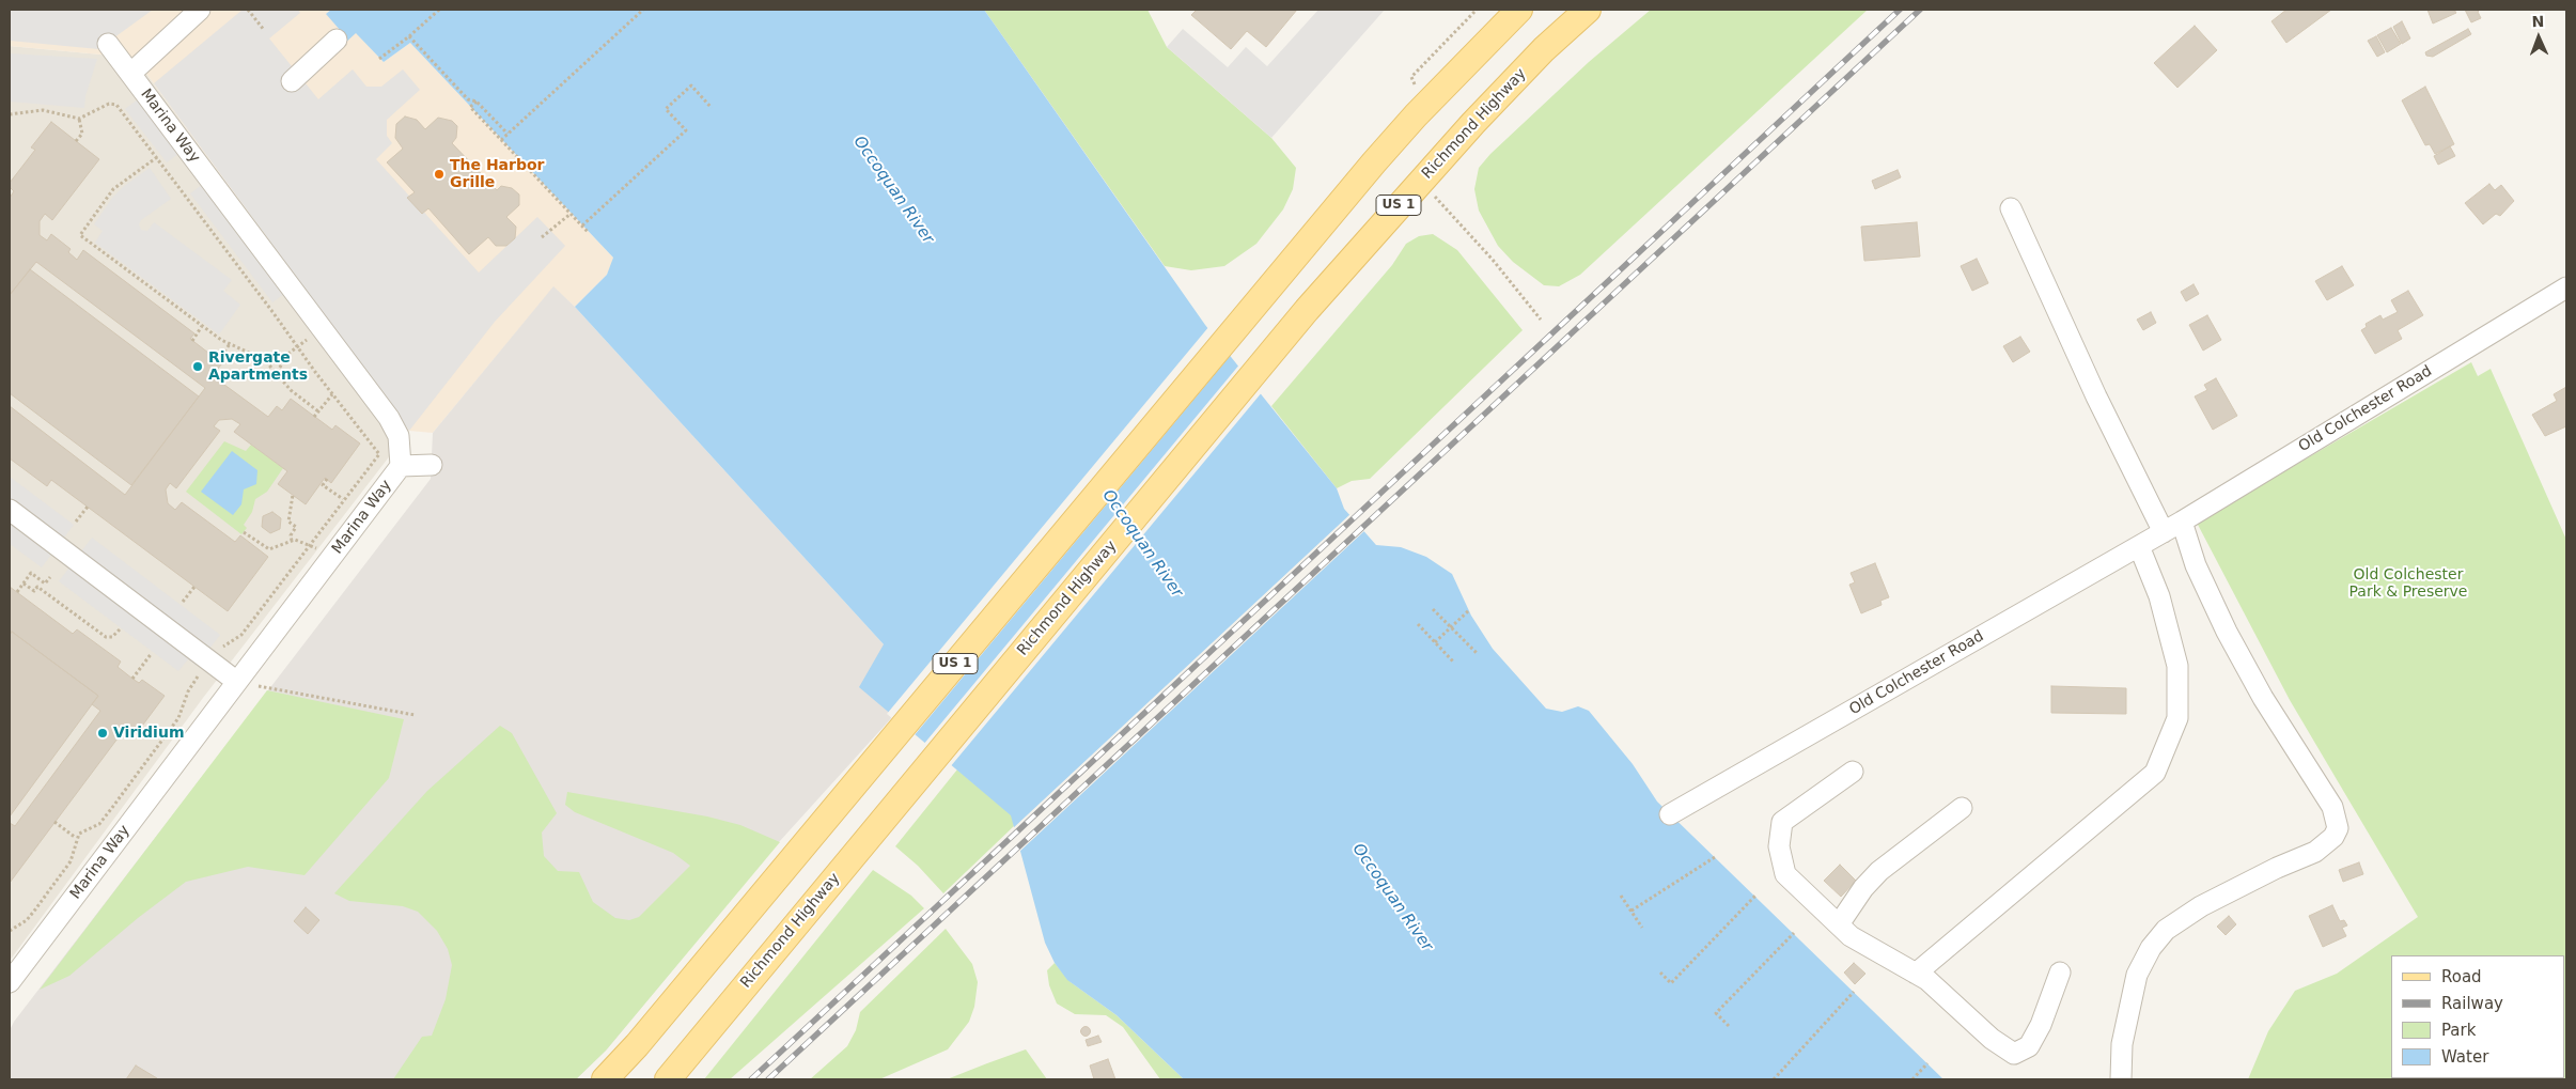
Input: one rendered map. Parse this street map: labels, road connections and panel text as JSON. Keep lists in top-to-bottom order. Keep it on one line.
{"streets":{"main road":["Richmond Highway","US 1"],"street":["Marina Way","Old Colchester Road"]},"water":["Occoquan River"],"parks":["Old Colchester Park & Preserve"],"places":["The Harbor Grille","Rivergate Apartments","Viridium"],"legend":["Road","Railway","Park","Water"],"north":"top"}
